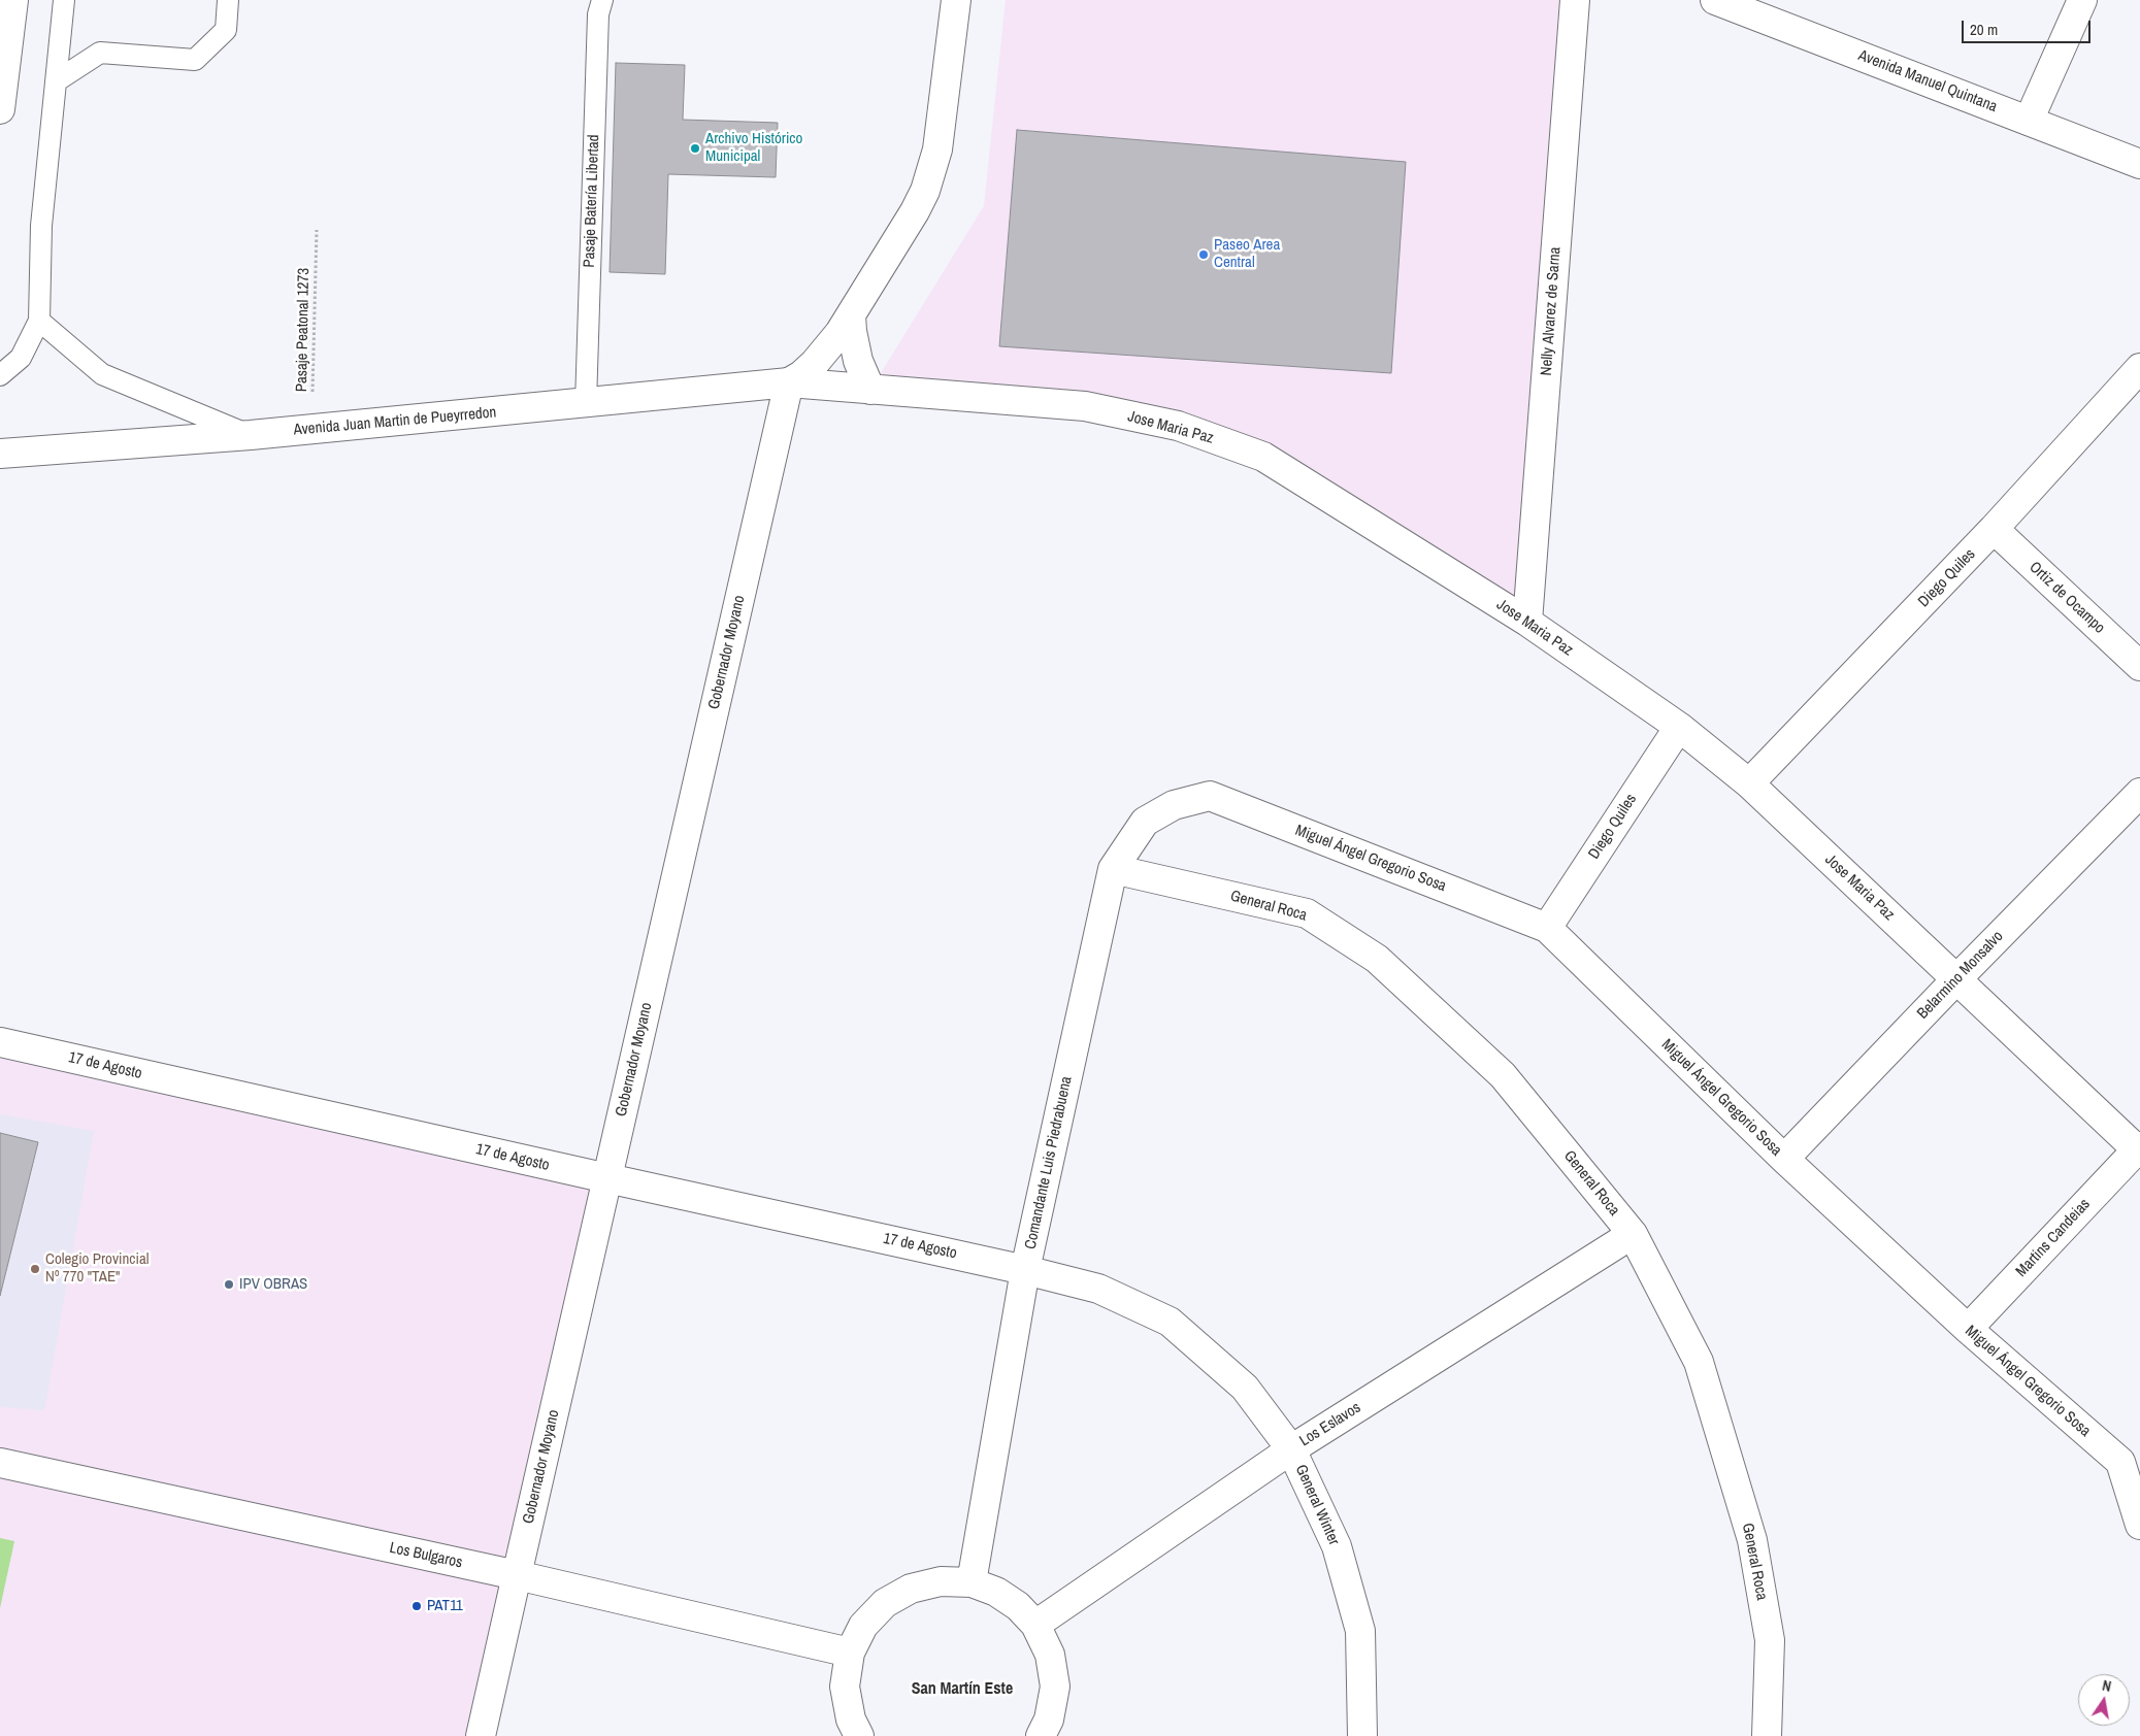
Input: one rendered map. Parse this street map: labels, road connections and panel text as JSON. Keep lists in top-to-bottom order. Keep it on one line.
{"streets":{"main road":["Avenida Manuel Quintana","Nelly Alvarez de Sarna","Avenida Juan Martin de Pueyrredon","Jose Maria Paz","Diego Quiles","Ortiz de Ocampo","Gobernador Moyano","Miguel Ángel Gregorio Sosa","General Roca","Belarmino Monsalvo","17 de Agosto","Comandante Luis Piedrabuena","Martins Candeias","Los Eslavos","General Winter","Los Bulgaros"],"lane":["Pasaje Batería Libertad"],"path":["Pasaje Peatonal 1273"]},"crossings":[["Pasaje Batería Libertad","Avenida Juan Martin de Pueyrredon"],["Nelly Alvarez de Sarna","Jose Maria Paz"],["Pasaje Peatonal 1273","Avenida Juan Martin de Pueyrredon"],["Avenida Juan Martin de Pueyrredon","Jose Maria Paz"],["Avenida Juan Martin de Pueyrredon","Gobernador Moyano"],["Jose Maria Paz","Diego Quiles"],["Jose Maria Paz","Gobernador Moyano"],["Jose Maria Paz","Belarmino Monsalvo"],["Jose Maria Paz","Martins Candeias"],["Diego Quiles","Ortiz de Ocampo"],["Diego Quiles","Miguel Ángel Gregorio Sosa"],["Gobernador Moyano","17 de Agosto"],["Gobernador Moyano","Los Bulgaros"],["Miguel Ángel Gregorio Sosa","Belarmino Monsalvo"],["Miguel Ángel Gregorio Sosa","Comandante Luis Piedrabuena"],["Miguel Ángel Gregorio Sosa","Martins Candeias"],["General Roca","Comandante Luis Piedrabuena"],["General Roca","Los Eslavos"],["17 de Agosto","Comandante Luis Piedrabuena"],["17 de Agosto","General Winter"],["Comandante Luis Piedrabuena","General Winter"],["Los Eslavos","General Winter"]],"districts":["San Martín Este"],"places":["Archivo Histórico Municipal","Paseo Area Central","Colegio Provincial Nº 770 \"TAE\"","IPV OBRAS","PAT11"],"scale_bar":"20 m","north":"top"}
